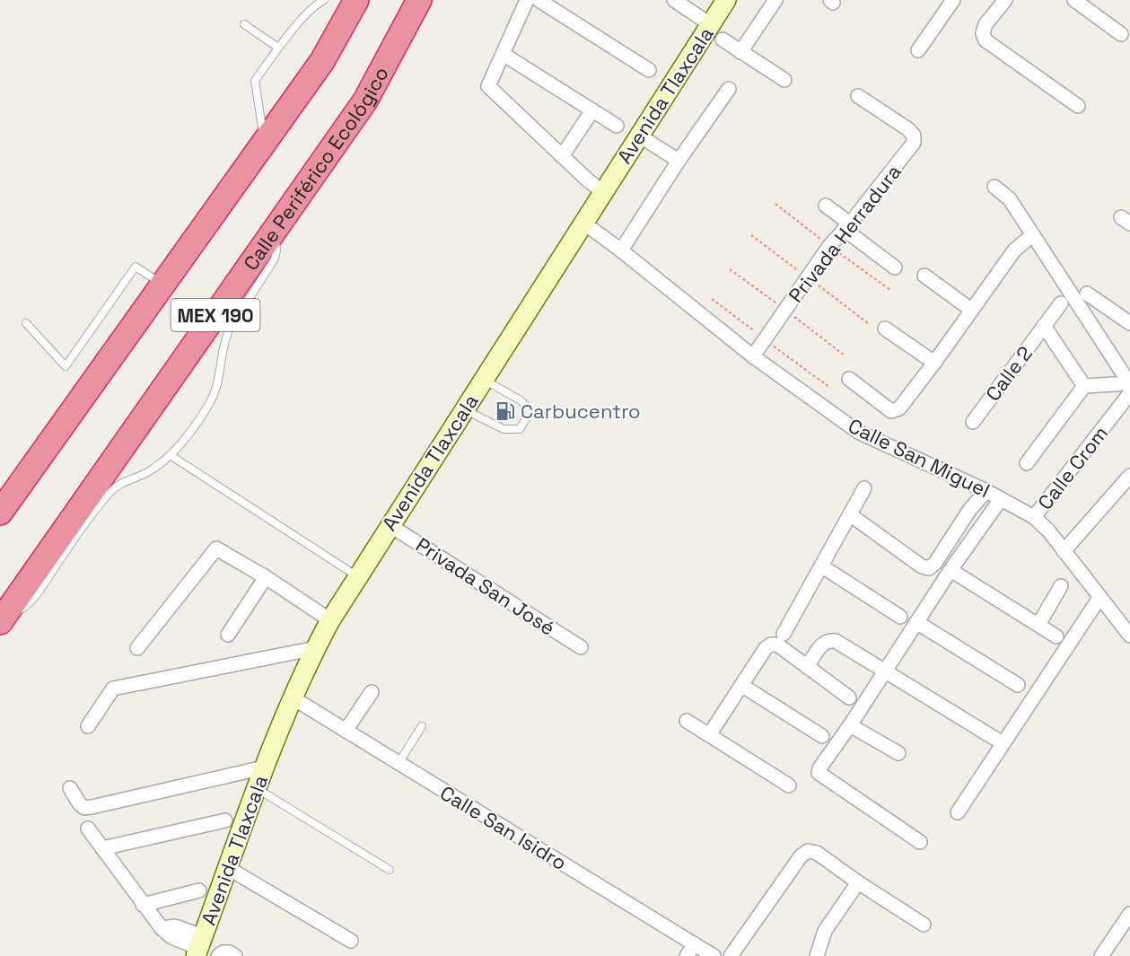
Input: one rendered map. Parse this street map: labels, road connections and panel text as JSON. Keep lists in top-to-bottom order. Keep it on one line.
{"streets":{"highway":["Calle Periférico Ecológico","MEX 190"],"street":["Avenida Tlaxcala","Privada Herradura","Calle 2","Calle San Miguel","Calle Crom","Privada San José","Calle San Isidro"]},"crossings":[["Avenida Tlaxcala","Calle San Miguel"],["Avenida Tlaxcala","Privada San José"],["Avenida Tlaxcala","Calle San Isidro"],["Privada Herradura","Calle San Miguel"],["Calle San Miguel","Calle Crom"]],"places":{"fuel station":["Carbucentro"]}}
